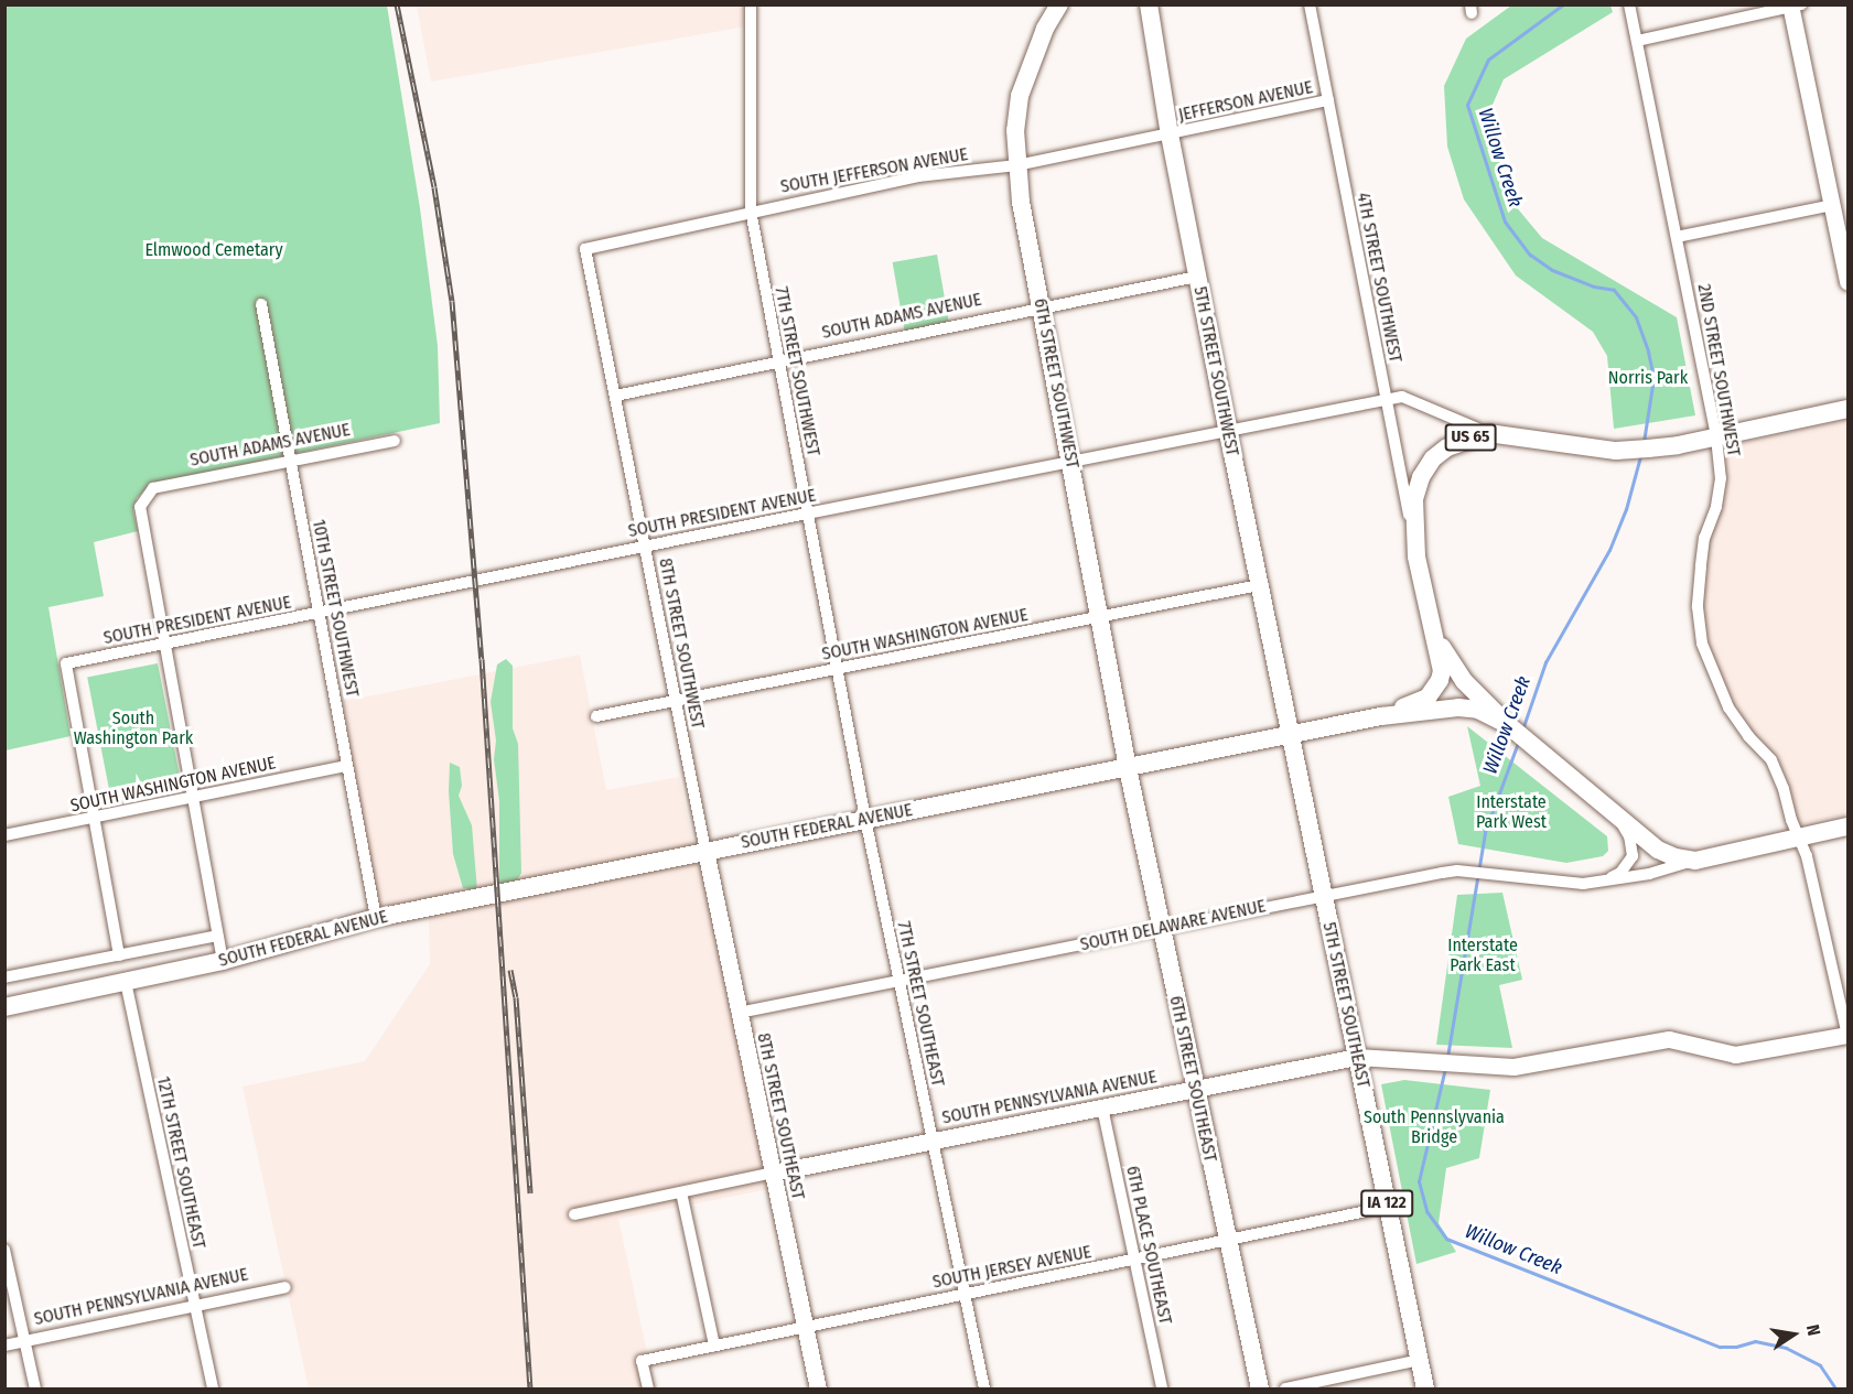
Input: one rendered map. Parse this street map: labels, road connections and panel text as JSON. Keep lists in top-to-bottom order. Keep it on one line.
{"streets":{"main road":["5TH STREET SOUTHWEST","6TH STREET SOUTHWEST","US 65","SOUTH FEDERAL AVENUE","SOUTH DELAWARE AVENUE","5TH STREET SOUTHEAST","6TH STREET SOUTHEAST","IA 122"],"street":["JEFFERSON AVENUE","SOUTH JEFFERSON AVENUE","4TH STREET SOUTHWEST","SOUTH ADAMS AVENUE","2ND STREET SOUTHWEST","7TH STREET SOUTHWEST","SOUTH PRESIDENT AVENUE","10TH STREET SOUTHWEST","SOUTH WASHINGTON AVENUE","8TH STREET SOUTHWEST","7TH STREET SOUTHEAST","SOUTH PENNSYLVANIA AVENUE","8TH STREET SOUTHEAST","12TH STREET SOUTHEAST","6TH PLACE SOUTHEAST","SOUTH JERSEY AVENUE"]},"crossings":[["JEFFERSON AVENUE","SOUTH JEFFERSON AVENUE"],["JEFFERSON AVENUE","4TH STREET SOUTHWEST"],["JEFFERSON AVENUE","5TH STREET SOUTHWEST"],["SOUTH JEFFERSON AVENUE","7TH STREET SOUTHWEST"],["SOUTH JEFFERSON AVENUE","5TH STREET SOUTHWEST"],["SOUTH JEFFERSON AVENUE","6TH STREET SOUTHWEST"],["SOUTH JEFFERSON AVENUE","8TH STREET SOUTHWEST"],["4TH STREET SOUTHWEST","US 65"],["4TH STREET SOUTHWEST","SOUTH PRESIDENT AVENUE"],["SOUTH ADAMS AVENUE","7TH STREET SOUTHWEST"],["SOUTH ADAMS AVENUE","5TH STREET SOUTHWEST"],["SOUTH ADAMS AVENUE","6TH STREET SOUTHWEST"],["SOUTH ADAMS AVENUE","SOUTH PRESIDENT AVENUE"],["SOUTH ADAMS AVENUE","10TH STREET SOUTHWEST"],["SOUTH ADAMS AVENUE","8TH STREET SOUTHWEST"],["2ND STREET SOUTHWEST","US 65"],["2ND STREET SOUTHWEST","SOUTH DELAWARE AVENUE"],["2ND STREET SOUTHWEST","SOUTH PENNSYLVANIA AVENUE"],["7TH STREET SOUTHWEST","SOUTH PRESIDENT AVENUE"],["7TH STREET SOUTHWEST","SOUTH WASHINGTON AVENUE"],["7TH STREET SOUTHWEST","SOUTH FEDERAL AVENUE"],["7TH STREET SOUTHWEST","7TH STREET SOUTHEAST"],["5TH STREET SOUTHWEST","SOUTH PRESIDENT AVENUE"],["5TH STREET SOUTHWEST","SOUTH WASHINGTON AVENUE"],["5TH STREET SOUTHWEST","SOUTH FEDERAL AVENUE"],["5TH STREET SOUTHWEST","5TH STREET SOUTHEAST"],["6TH STREET SOUTHWEST","SOUTH PRESIDENT AVENUE"],["6TH STREET SOUTHWEST","SOUTH WASHINGTON AVENUE"],["6TH STREET SOUTHWEST","SOUTH FEDERAL AVENUE"],["6TH STREET SOUTHWEST","6TH STREET SOUTHEAST"],["US 65","SOUTH FEDERAL AVENUE"],["SOUTH PRESIDENT AVENUE","10TH STREET SOUTHWEST"],["SOUTH PRESIDENT AVENUE","SOUTH WASHINGTON AVENUE"],["SOUTH PRESIDENT AVENUE","8TH STREET SOUTHWEST"],["10TH STREET SOUTHWEST","SOUTH WASHINGTON AVENUE"],["10TH STREET SOUTHWEST","SOUTH FEDERAL AVENUE"],["SOUTH WASHINGTON AVENUE","8TH STREET SOUTHWEST"],["8TH STREET SOUTHWEST","SOUTH FEDERAL AVENUE"],["8TH STREET SOUTHWEST","8TH STREET SOUTHEAST"],["SOUTH FEDERAL AVENUE","SOUTH DELAWARE AVENUE"],["SOUTH FEDERAL AVENUE","7TH STREET SOUTHEAST"],["SOUTH FEDERAL AVENUE","5TH STREET SOUTHEAST"],["SOUTH FEDERAL AVENUE","6TH STREET SOUTHEAST"],["SOUTH FEDERAL AVENUE","8TH STREET SOUTHEAST"],["SOUTH FEDERAL AVENUE","12TH STREET SOUTHEAST"],["SOUTH DELAWARE AVENUE","7TH STREET SOUTHEAST"],["SOUTH DELAWARE AVENUE","5TH STREET SOUTHEAST"],["SOUTH DELAWARE AVENUE","6TH STREET SOUTHEAST"],["SOUTH DELAWARE AVENUE","8TH STREET SOUTHEAST"],["7TH STREET SOUTHEAST","SOUTH PENNSYLVANIA AVENUE"],["7TH STREET SOUTHEAST","SOUTH JERSEY AVENUE"],["5TH STREET SOUTHEAST","SOUTH PENNSYLVANIA AVENUE"],["5TH STREET SOUTHEAST","SOUTH JERSEY AVENUE"],["6TH STREET SOUTHEAST","SOUTH PENNSYLVANIA AVENUE"],["6TH STREET SOUTHEAST","SOUTH JERSEY AVENUE"],["SOUTH PENNSYLVANIA AVENUE","8TH STREET SOUTHEAST"],["SOUTH PENNSYLVANIA AVENUE","12TH STREET SOUTHEAST"],["SOUTH PENNSYLVANIA AVENUE","6TH PLACE SOUTHEAST"],["8TH STREET SOUTHEAST","SOUTH JERSEY AVENUE"],["6TH PLACE SOUTHEAST","SOUTH JERSEY AVENUE"]],"water":["Willow Creek"],"parks":["Elmwood Cemetary","Norris Park","South Washington Park","Interstate Park West","Interstate Park East","South Pennslyvania Bridge"],"north":"right"}
